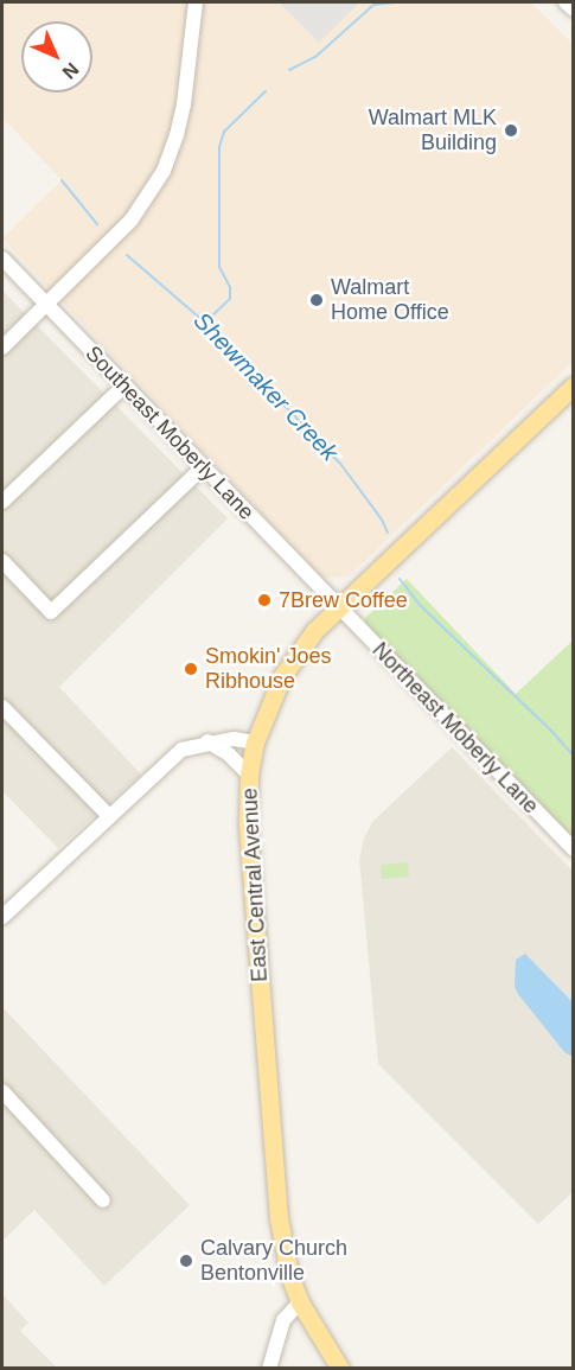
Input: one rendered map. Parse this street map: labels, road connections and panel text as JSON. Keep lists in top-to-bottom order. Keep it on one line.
{"streets":{"main road":["East Central Avenue"],"street":["Southeast Moberly Lane","Northeast Moberly Lane"]},"crossings":[["Southeast Moberly Lane","Northeast Moberly Lane"],["Southeast Moberly Lane","East Central Avenue"],["Northeast Moberly Lane","East Central Avenue"]],"water":["Shewmaker Creek"],"places":["Walmart MLK Building","Walmart Home Office","7Brew Coffee","Smokin' Joes Ribhouse","Calvary Church Bentonville"],"north":"bottom right"}
